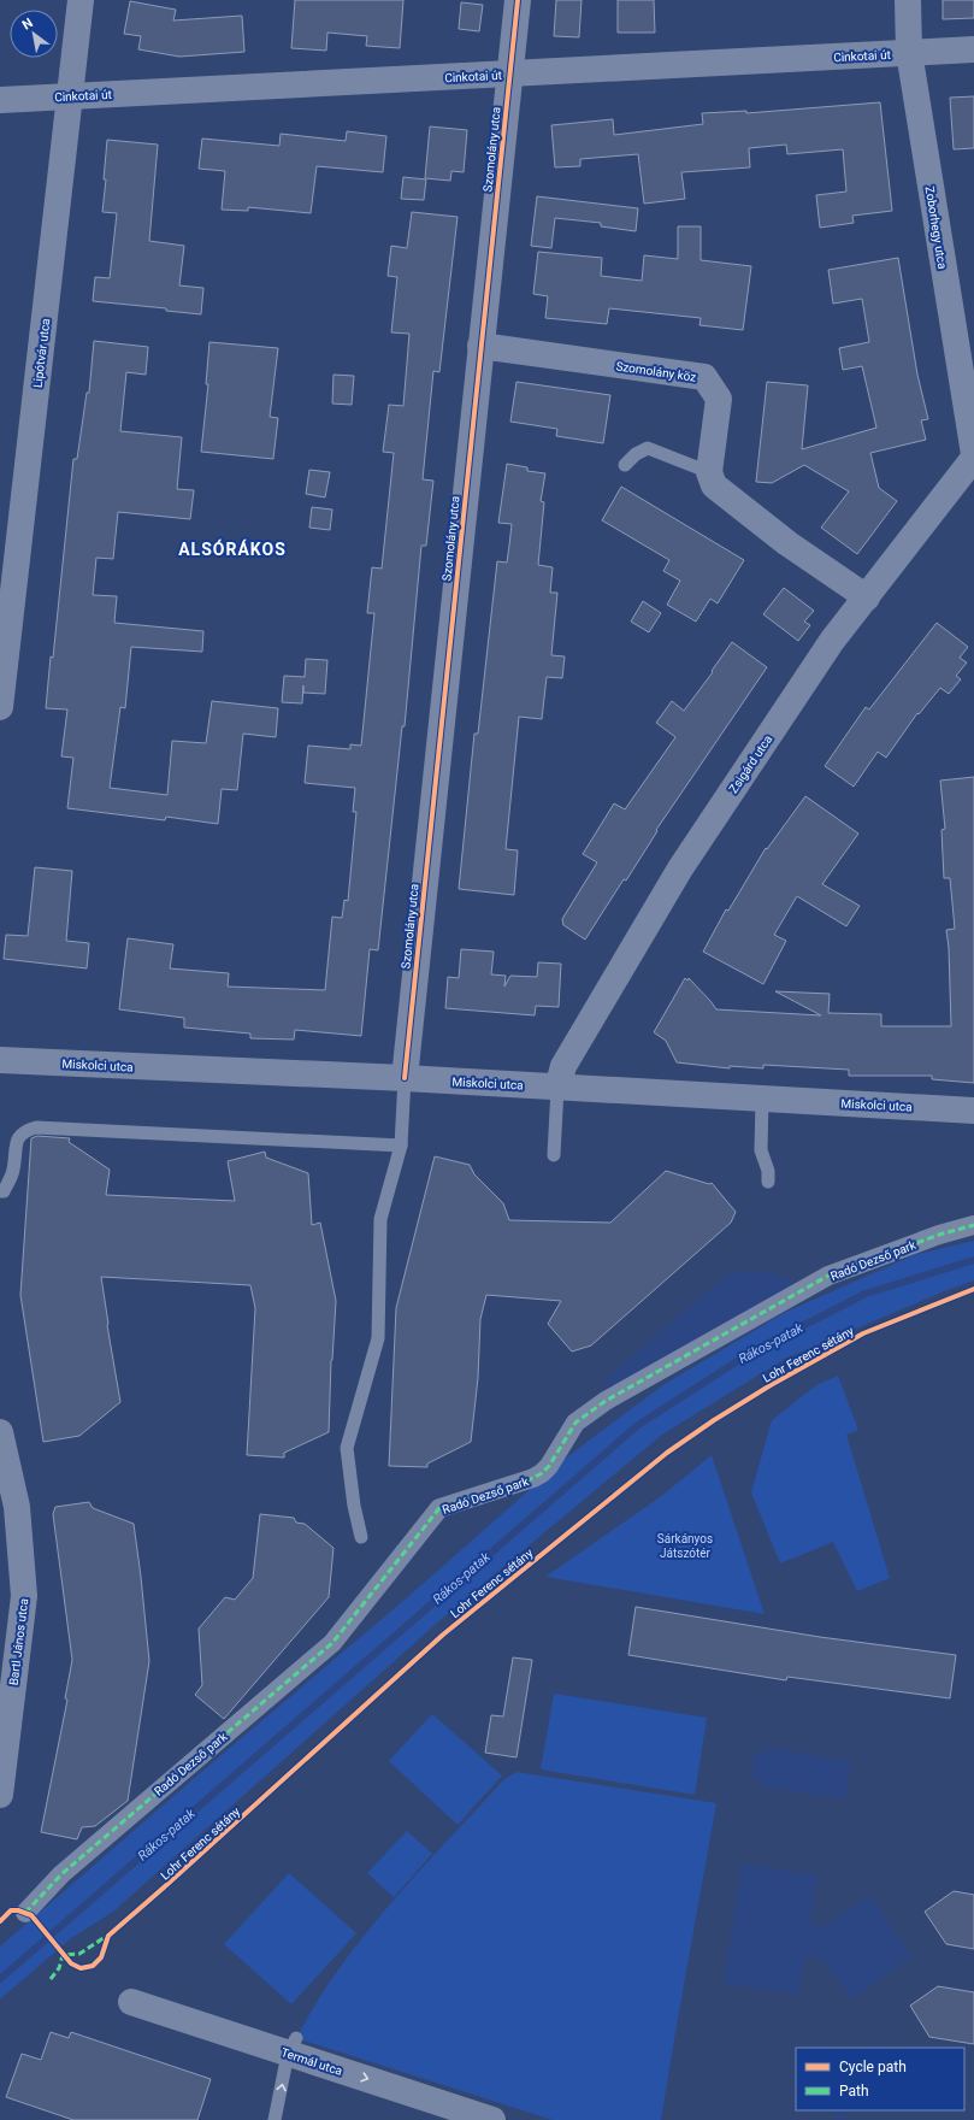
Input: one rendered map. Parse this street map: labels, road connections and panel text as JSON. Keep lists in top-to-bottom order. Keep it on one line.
{"streets":{"street":["Cinkotai út","Szomolány utca","Zoborhegy utca","Lipótvár utca","Szomolány köz","Zsigárd utca","Miskolci utca","Radó Dezső park","Bartl János utca","Termál utca"],"cycle path":["Lohr Ferenc sétány"]},"crossings":[["Cinkotai út","Szomolány utca"],["Cinkotai út","Zoborhegy utca"],["Cinkotai út","Lipótvár utca"],["Szomolány utca","Szomolány köz"],["Szomolány utca","Miskolci utca"],["Zoborhegy utca","Zsigárd utca"],["Zsigárd utca","Miskolci utca"]],"one_way":["Termál utca"],"districts":["ALSÓRÁKOS"],"water":["Rákos-patak"],"parks":["Sárkányos Játszótér"],"legend":["Cycle path","Path"],"north":"top left"}
